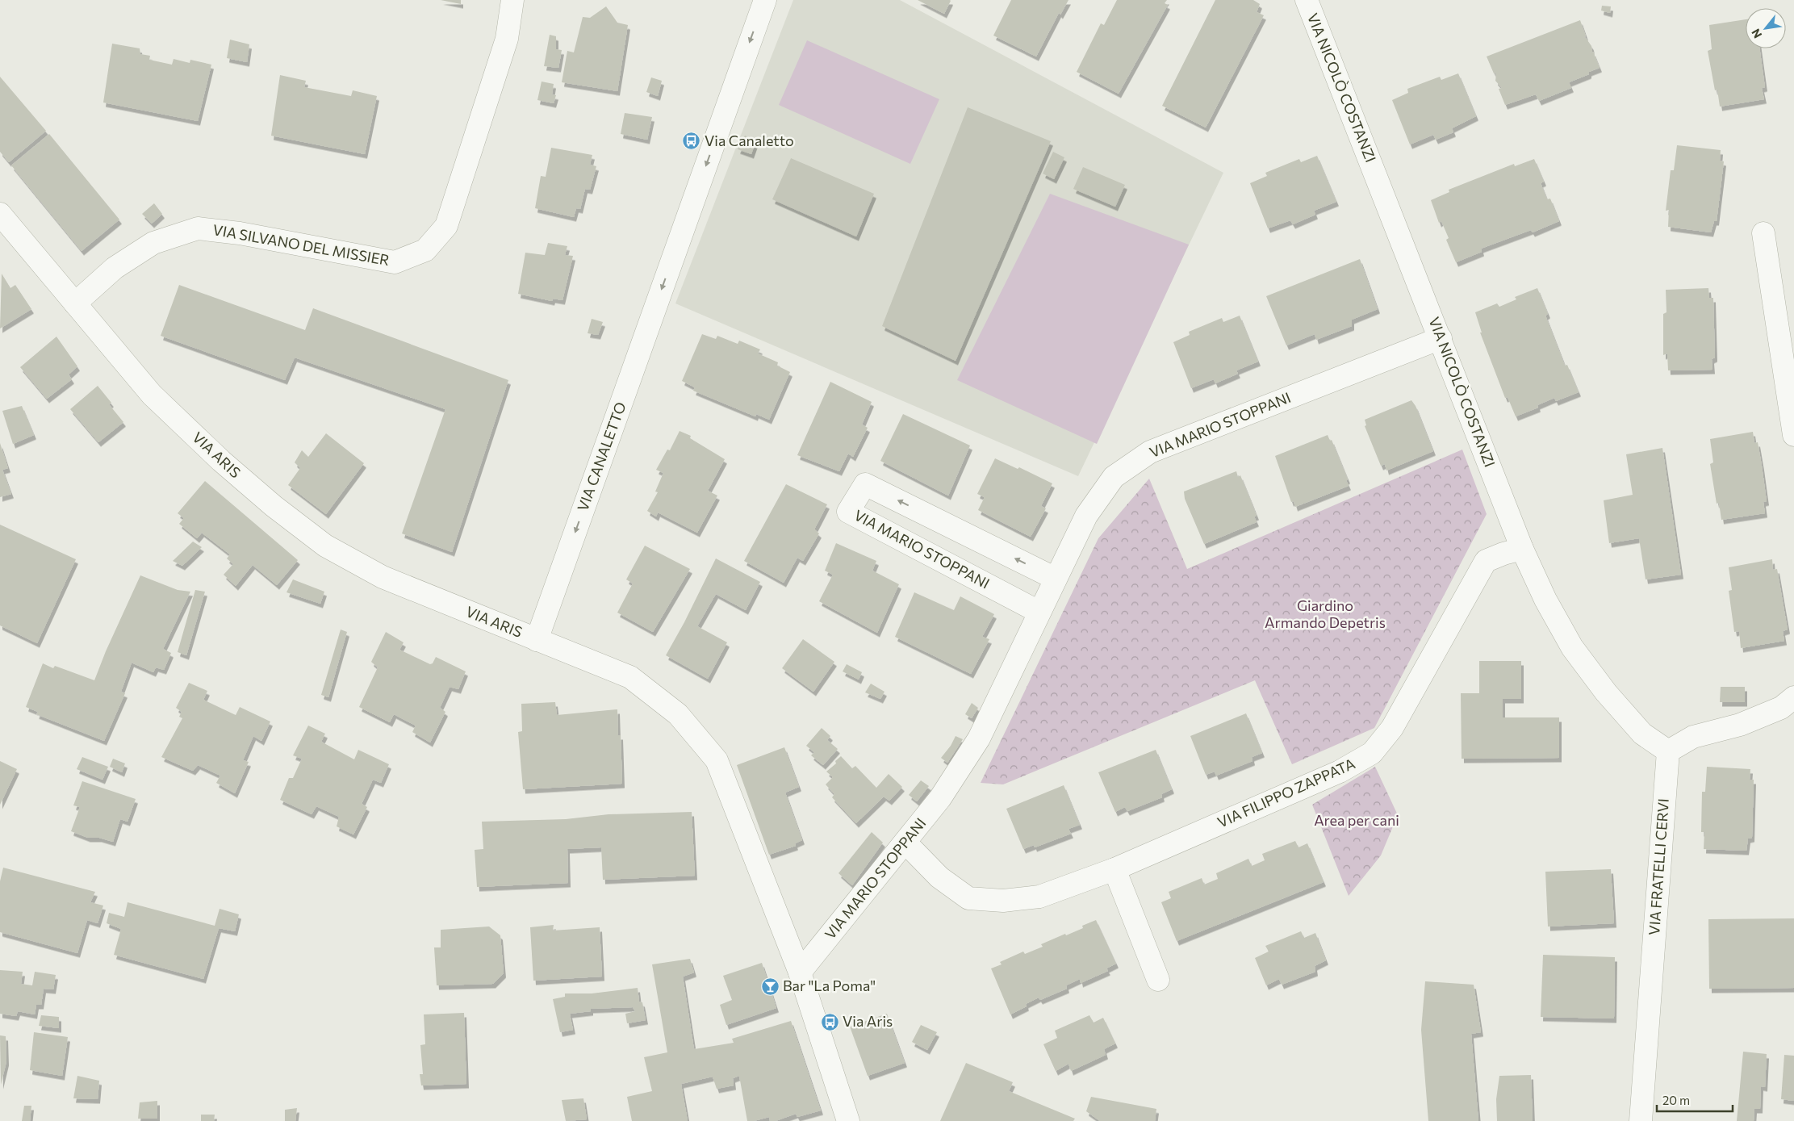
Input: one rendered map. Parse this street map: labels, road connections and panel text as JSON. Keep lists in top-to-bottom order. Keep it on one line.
{"streets":{"street":["VIA NICOLÒ COSTANZI","VIA SILVANO DEL MISSIER","VIA MARIO STOPPANI","VIA ARIS","VIA CANALETTO","VIA FILIPPO ZAPPATA","VIA FRATELLI CERVI"]},"crossings":[["VIA NICOLÒ COSTANZI","VIA MARIO STOPPANI"],["VIA NICOLÒ COSTANZI","VIA FILIPPO ZAPPATA"],["VIA NICOLÒ COSTANZI","VIA FRATELLI CERVI"],["VIA SILVANO DEL MISSIER","VIA ARIS"],["VIA MARIO STOPPANI","VIA ARIS"],["VIA MARIO STOPPANI","VIA FILIPPO ZAPPATA"],["VIA ARIS","VIA CANALETTO"]],"one_way":["VIA CANALETTO"],"parks":["Giardino Armando Depetris","Area per cani"],"places":{"bus stop":["Via Canaletto","Via Aris"],"bar":["Bar \"La Poma\""]},"scale_bar":"20 m","north":"bottom left"}
